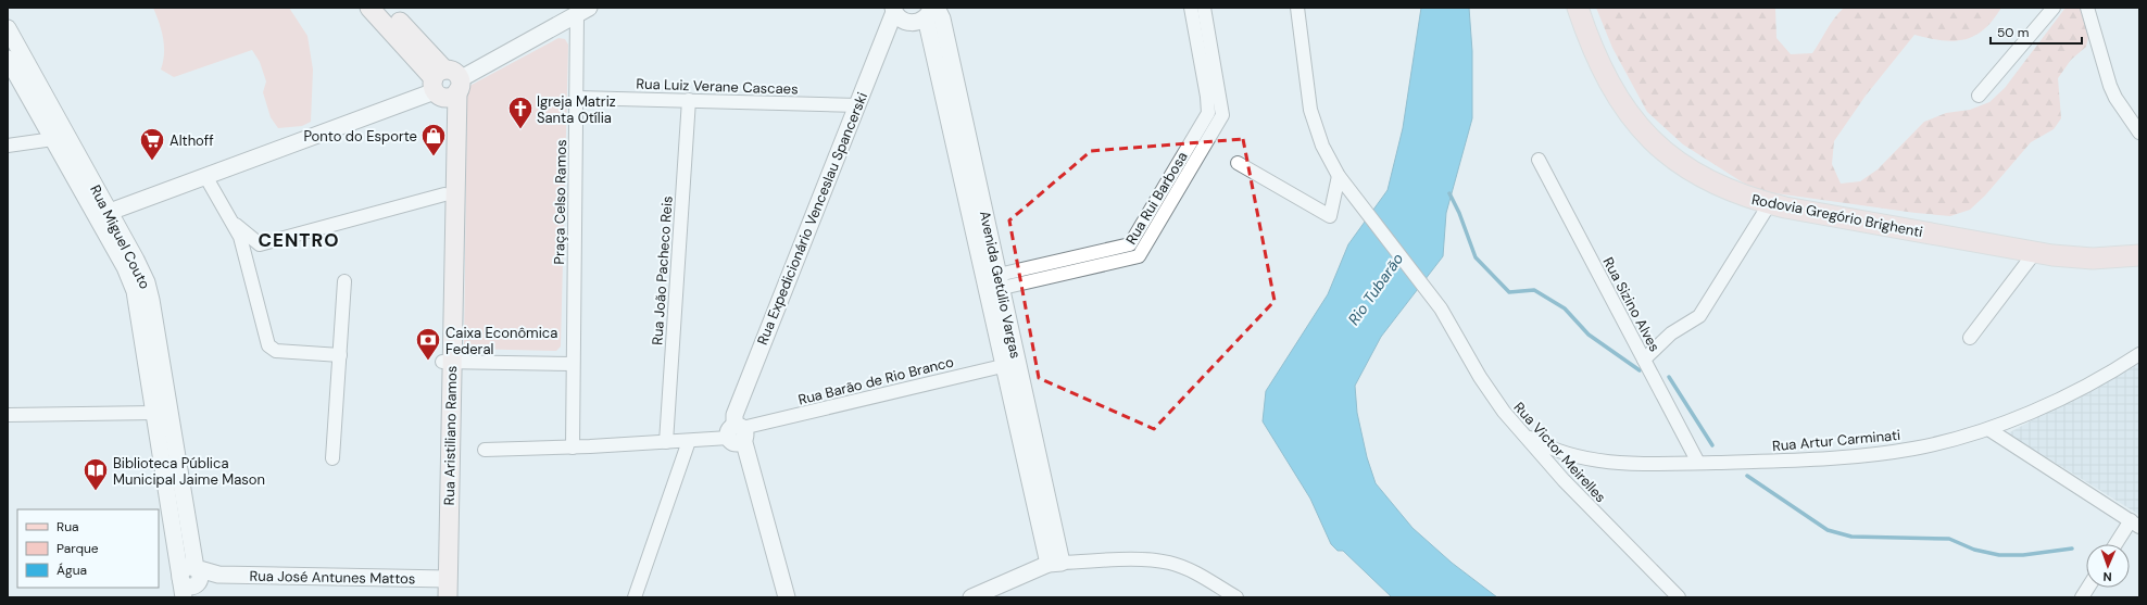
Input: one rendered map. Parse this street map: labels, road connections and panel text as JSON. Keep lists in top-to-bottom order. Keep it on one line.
{"streets":{"main road":["Rodovia Gregório Brighenti","Rua Aristiliano Ramos"],"street":["Rua Luiz Verane Cascaes","Rua Rui Barbosa","Praça Celso Ramos","Rua Expedicionário Venceslau Spancerski","Rua Miguel Couto","Rua João Pacheco Reis","Avenida Getúlio Vargas","Rua Sizino Alves","Rua Barão de Rio Branco","Rua Artur Carminati","Rua Victor Meirelles","Rua José Antunes Mattos"]},"crossings":[["Rua Luiz Verane Cascaes","Praça Celso Ramos"],["Rua Luiz Verane Cascaes","Rua Expedicionário Venceslau Spancerski"],["Rua Luiz Verane Cascaes","Rua João Pacheco Reis"],["Rua Rui Barbosa","Avenida Getúlio Vargas"],["Praça Celso Ramos","Rua Barão de Rio Branco"],["Rua Expedicionário Venceslau Spancerski","Rua Barão de Rio Branco"],["Rua Miguel Couto","Rua José Antunes Mattos"],["Rua João Pacheco Reis","Rua Barão de Rio Branco"],["Avenida Getúlio Vargas","Rua Barão de Rio Branco"],["Rua Sizino Alves","Rua Artur Carminati"],["Rua Aristiliano Ramos","Rua José Antunes Mattos"],["Rua Artur Carminati","Rua Victor Meirelles"]],"districts":["CENTRO"],"water":["Rio Tubarão"],"places":{"church":["Igreja Matriz Santa Otília"],"shop":["Ponto do Esporte"],"supermarket":["Althoff"],"bank":["Caixa Econômica Federal"],"library":["Biblioteca Pública Municipal Jaime Mason"]},"legend":["Rua","Parque","Água"],"scale_bar":"50 m","north":"bottom"}
